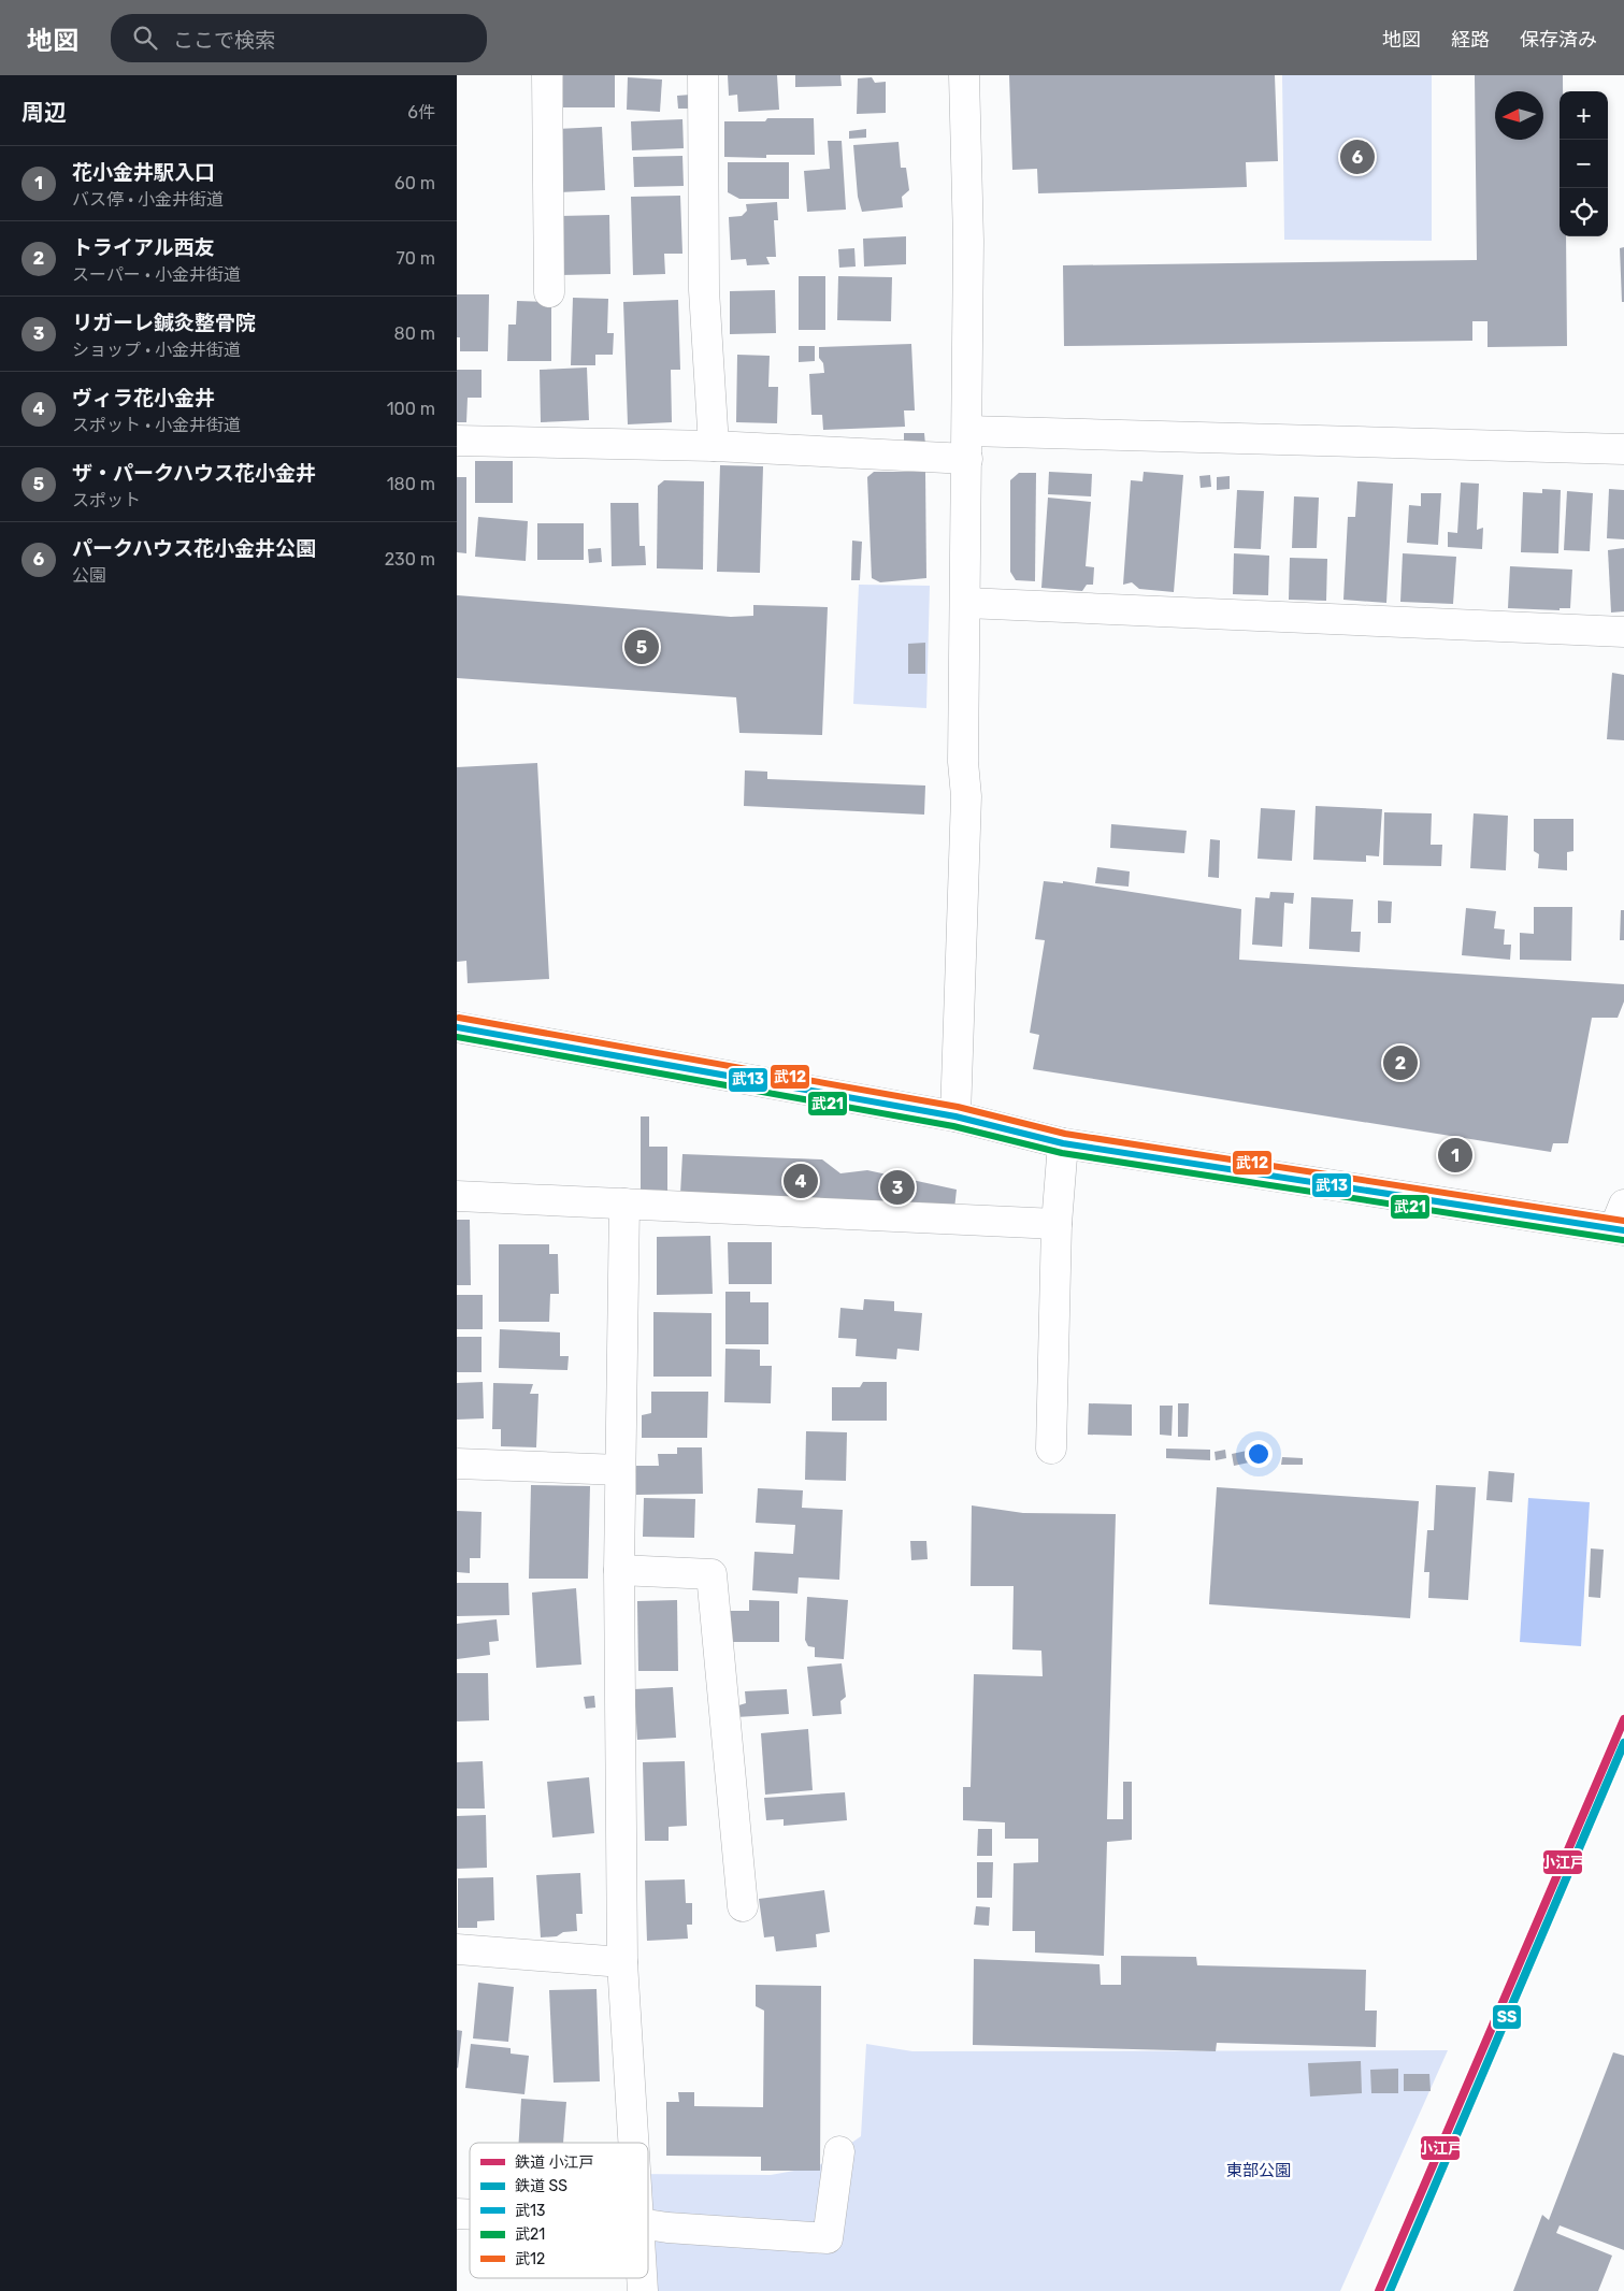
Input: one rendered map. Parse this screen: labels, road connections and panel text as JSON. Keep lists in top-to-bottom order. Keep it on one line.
{"parks":["東部公園"],"lines":["transit line 武12","transit line 武13","transit line 武21","rail line 小江戸","rail line SS"],"legend":["鉄道 小江戸","鉄道 SS","武13","武21","武12"],"north":"left","page":{"header":"地図","search":"ここで検索","nav":["地図","経路","保存済み"],"heading":["周辺","6件"],"map_buttons":["+","−"],"pins":["6","5","2","1","4","3"],"list":[{"mark":"1","name":"花小金井駅入口","note":"バス停 · 小金井街道","value":"60 m"},{"mark":"2","name":"トライアル西友","note":"スーパー · 小金井街道","value":"70 m"},{"mark":"3","name":"リガーレ鍼灸整骨院","note":"ショップ · 小金井街道","value":"80 m"},{"mark":"4","name":"ヴィラ花小金井","note":"スポット · 小金井街道","value":"100 m"},{"mark":"5","name":"ザ・パークハウス花小金井","note":"スポット","value":"180 m"},{"mark":"6","name":"パークハウス花小金井公園","note":"公園","value":"230 m"}]}}
